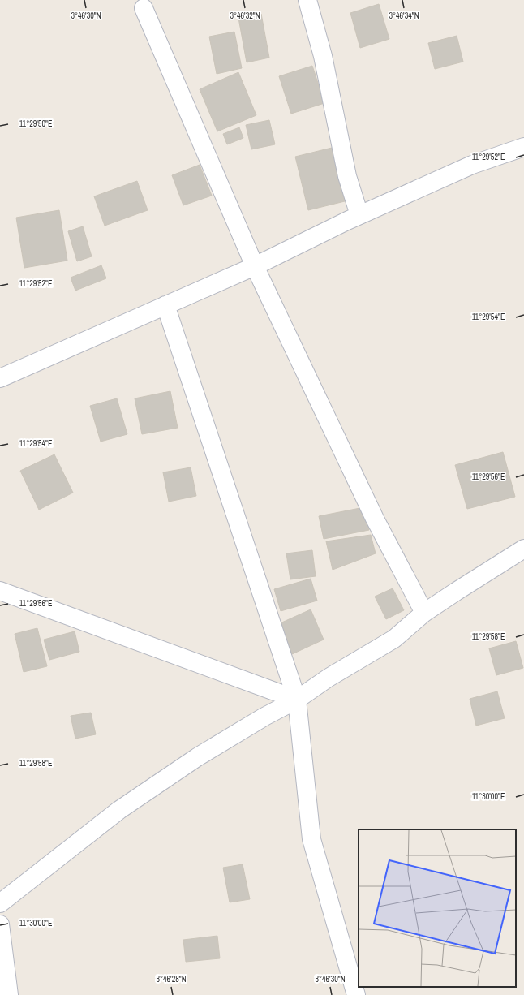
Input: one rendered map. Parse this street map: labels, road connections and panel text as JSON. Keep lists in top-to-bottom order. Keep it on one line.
{"coordinates":["3°46'30\"N","3°46'32\"N","3°46'34\"N","11°29'50\"E","11°29'52\"E","11°29'54\"E","11°29'56\"E","11°29'58\"E","11°30'00\"E","3°46'28\"N"]}
